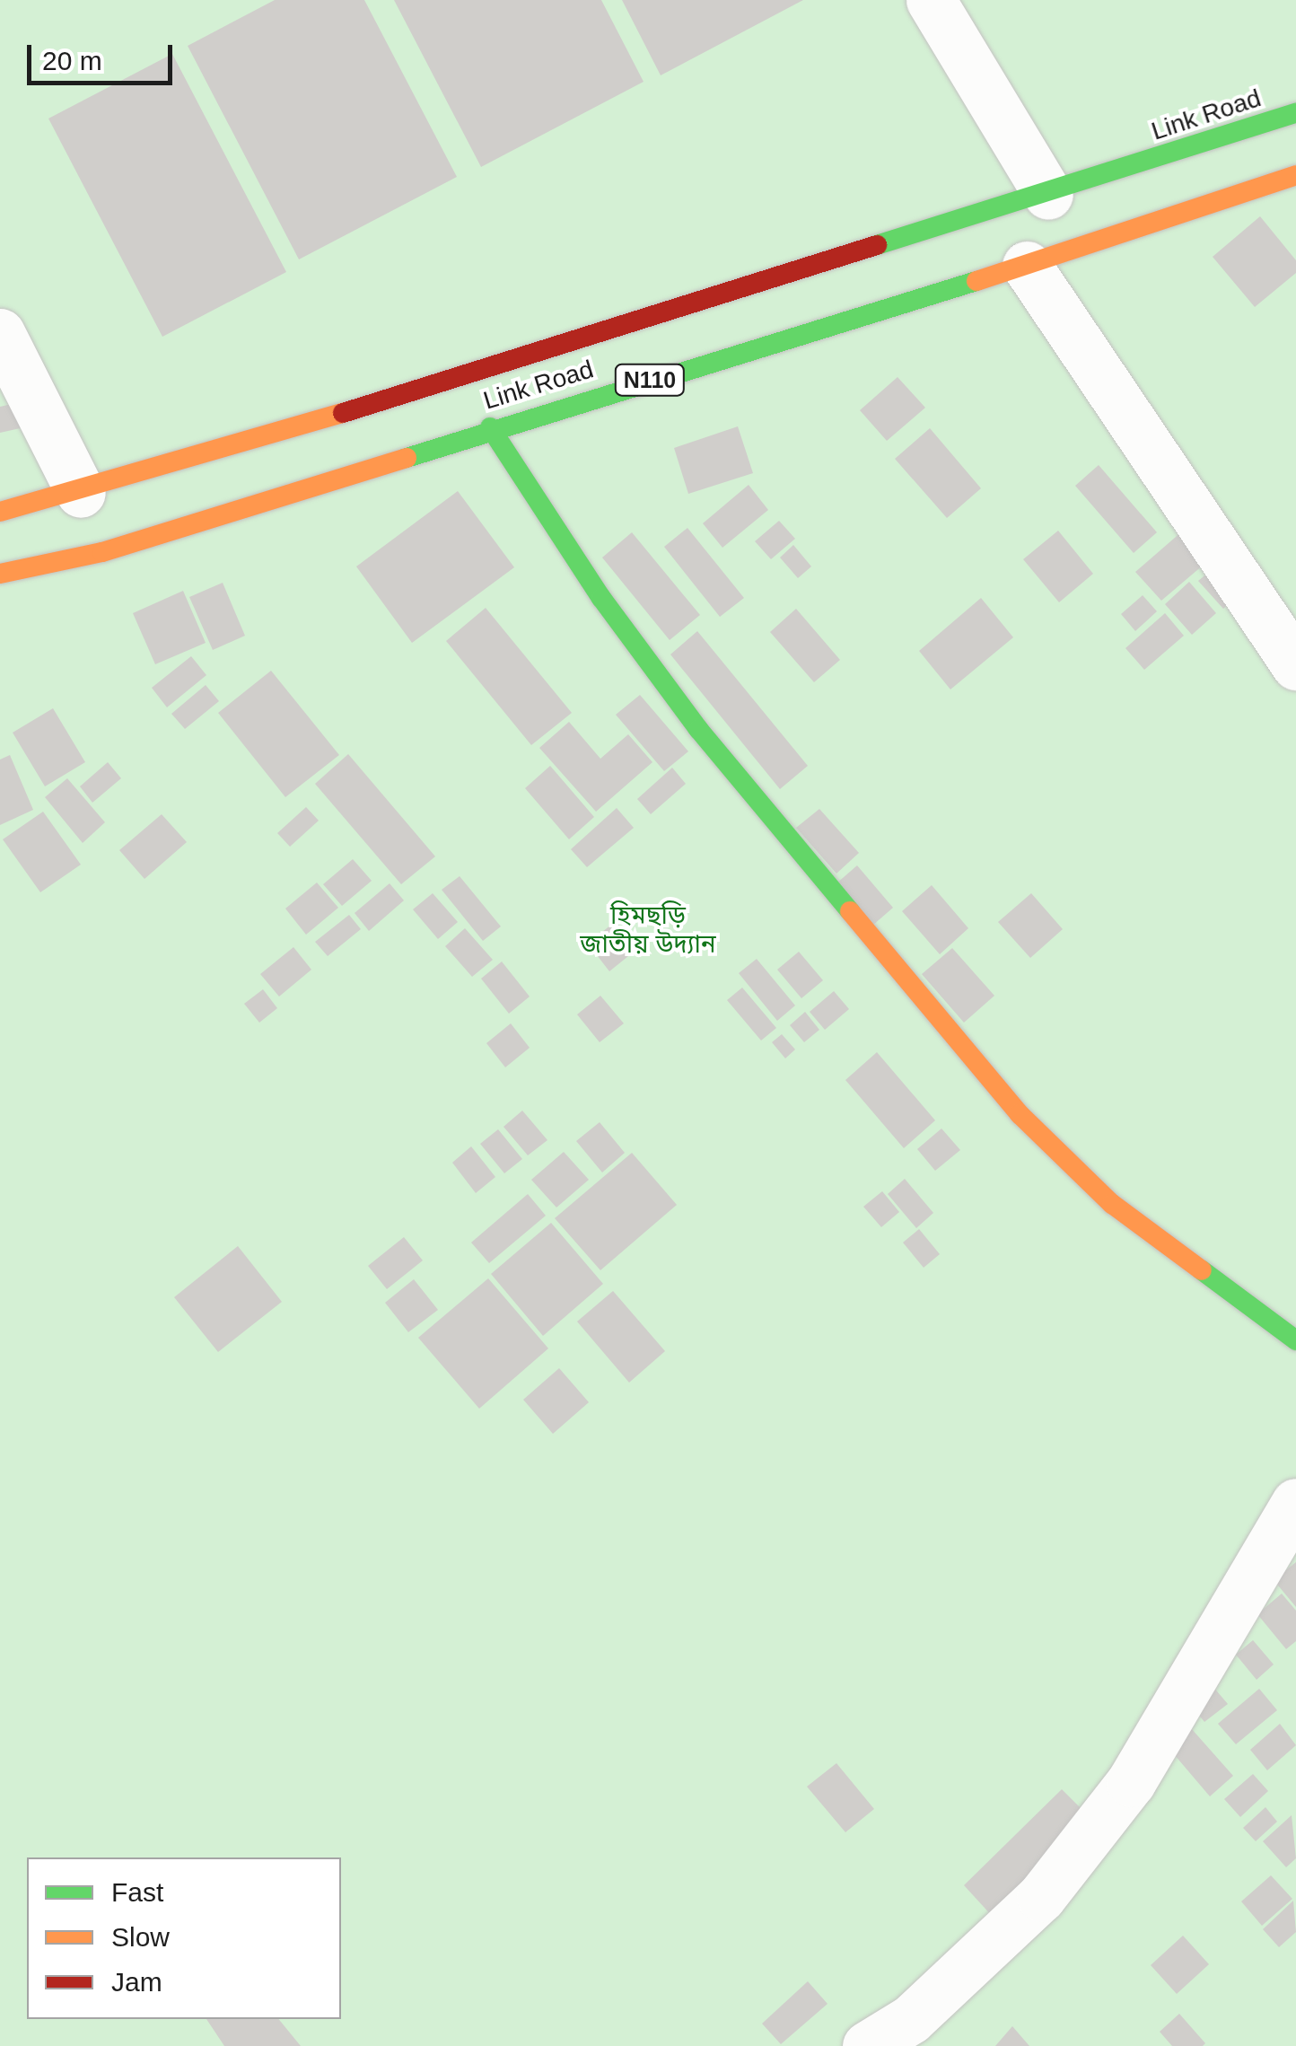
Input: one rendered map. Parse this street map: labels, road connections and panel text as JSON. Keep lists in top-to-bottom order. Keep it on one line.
{"streets":{"main road":["Link Road","N110"]},"parks":["হিমছড়ি জাতীয় উদ্যান"],"legend":["Fast","Slow","Jam"],"scale_bar":"20 m"}
